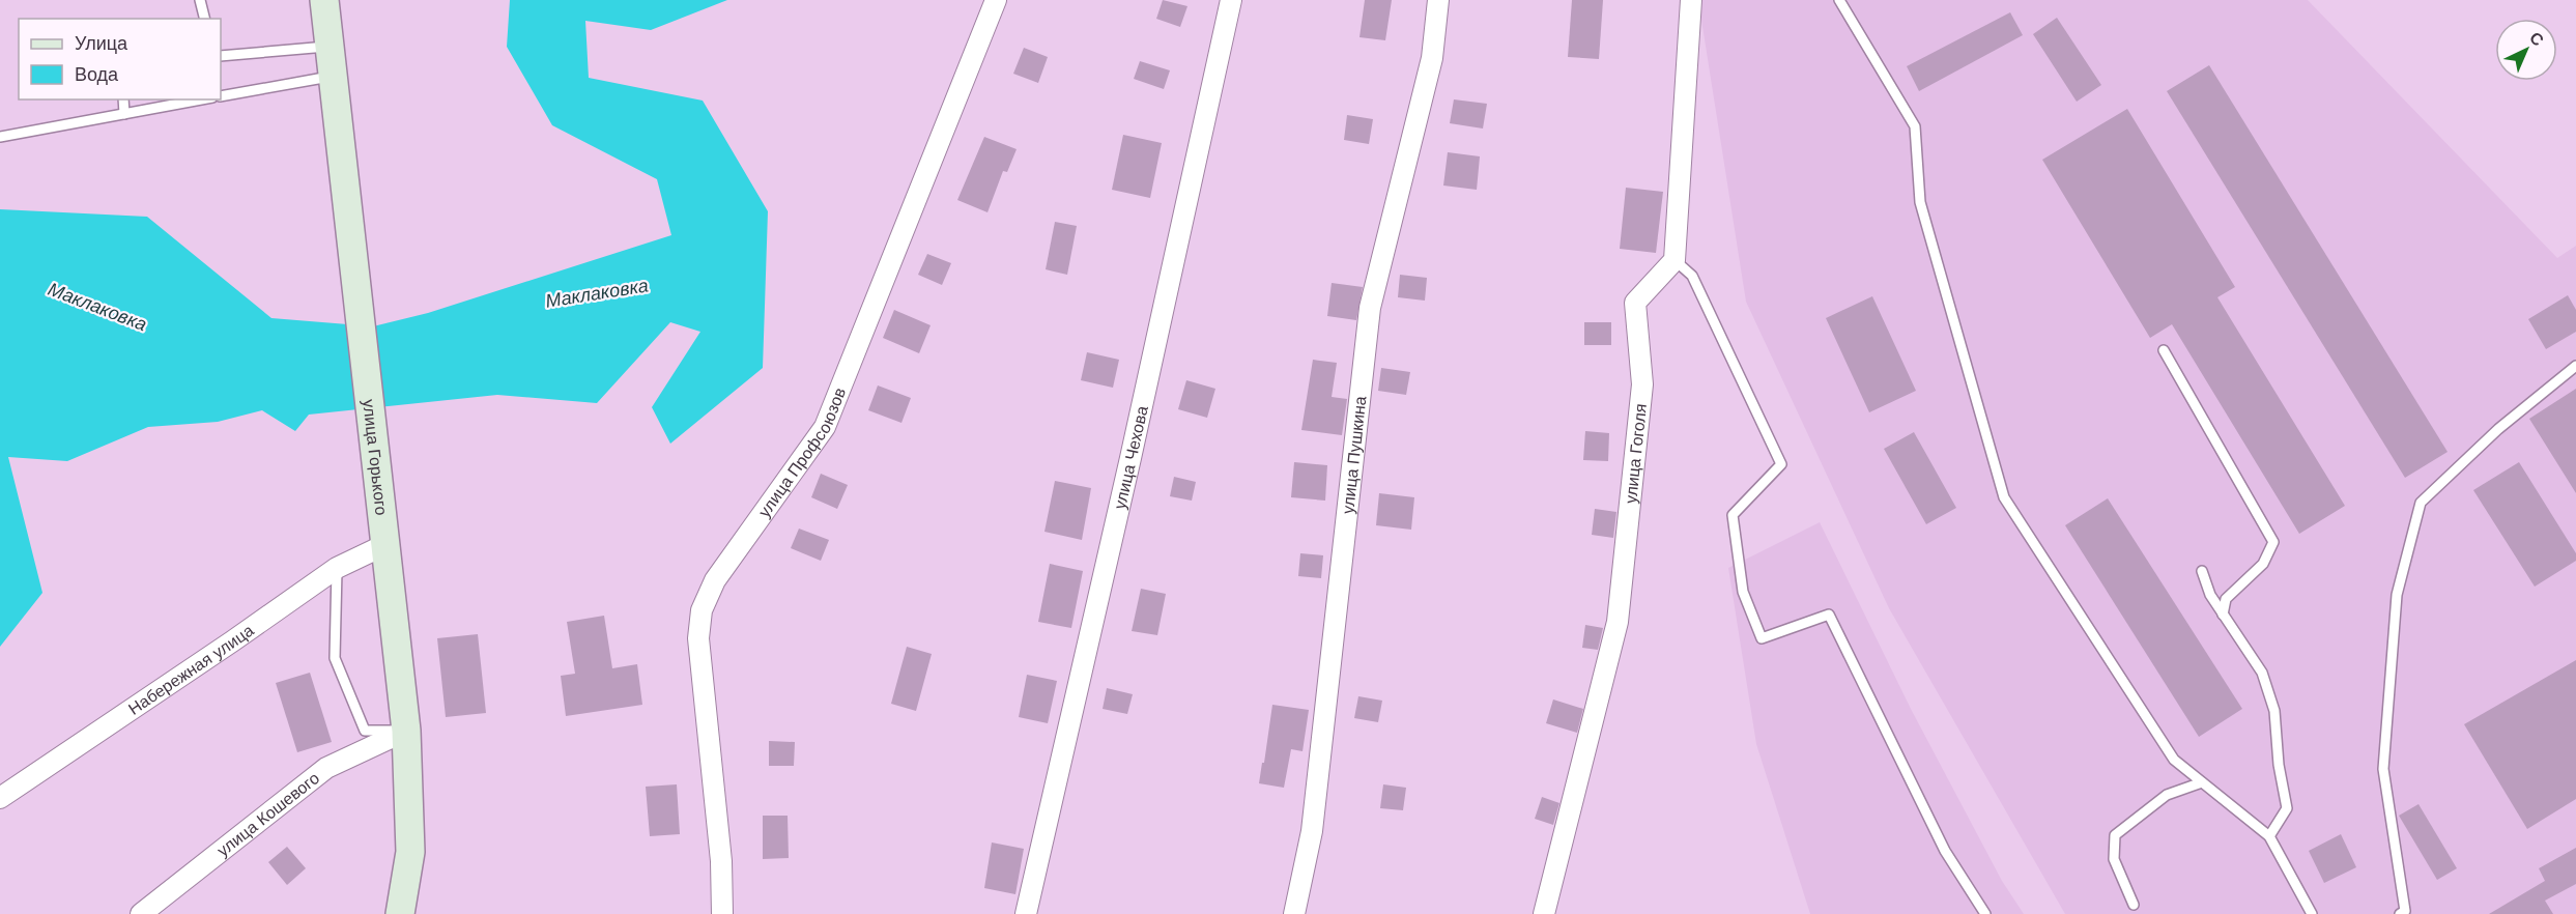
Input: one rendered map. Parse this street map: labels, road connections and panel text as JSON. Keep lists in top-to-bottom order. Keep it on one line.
{"streets":{"street":["улица Профсоюзов","улица Гоголя","улица Пушкина","улица Горького","улица Чехова","Набережная улица","улица Кошевого"]},"crossings":[["улица Горького","Набережная улица"],["улица Горького","улица Кошевого"]],"water":["Маклаковка"],"legend":["Улица","Вода"],"north":"top right"}
